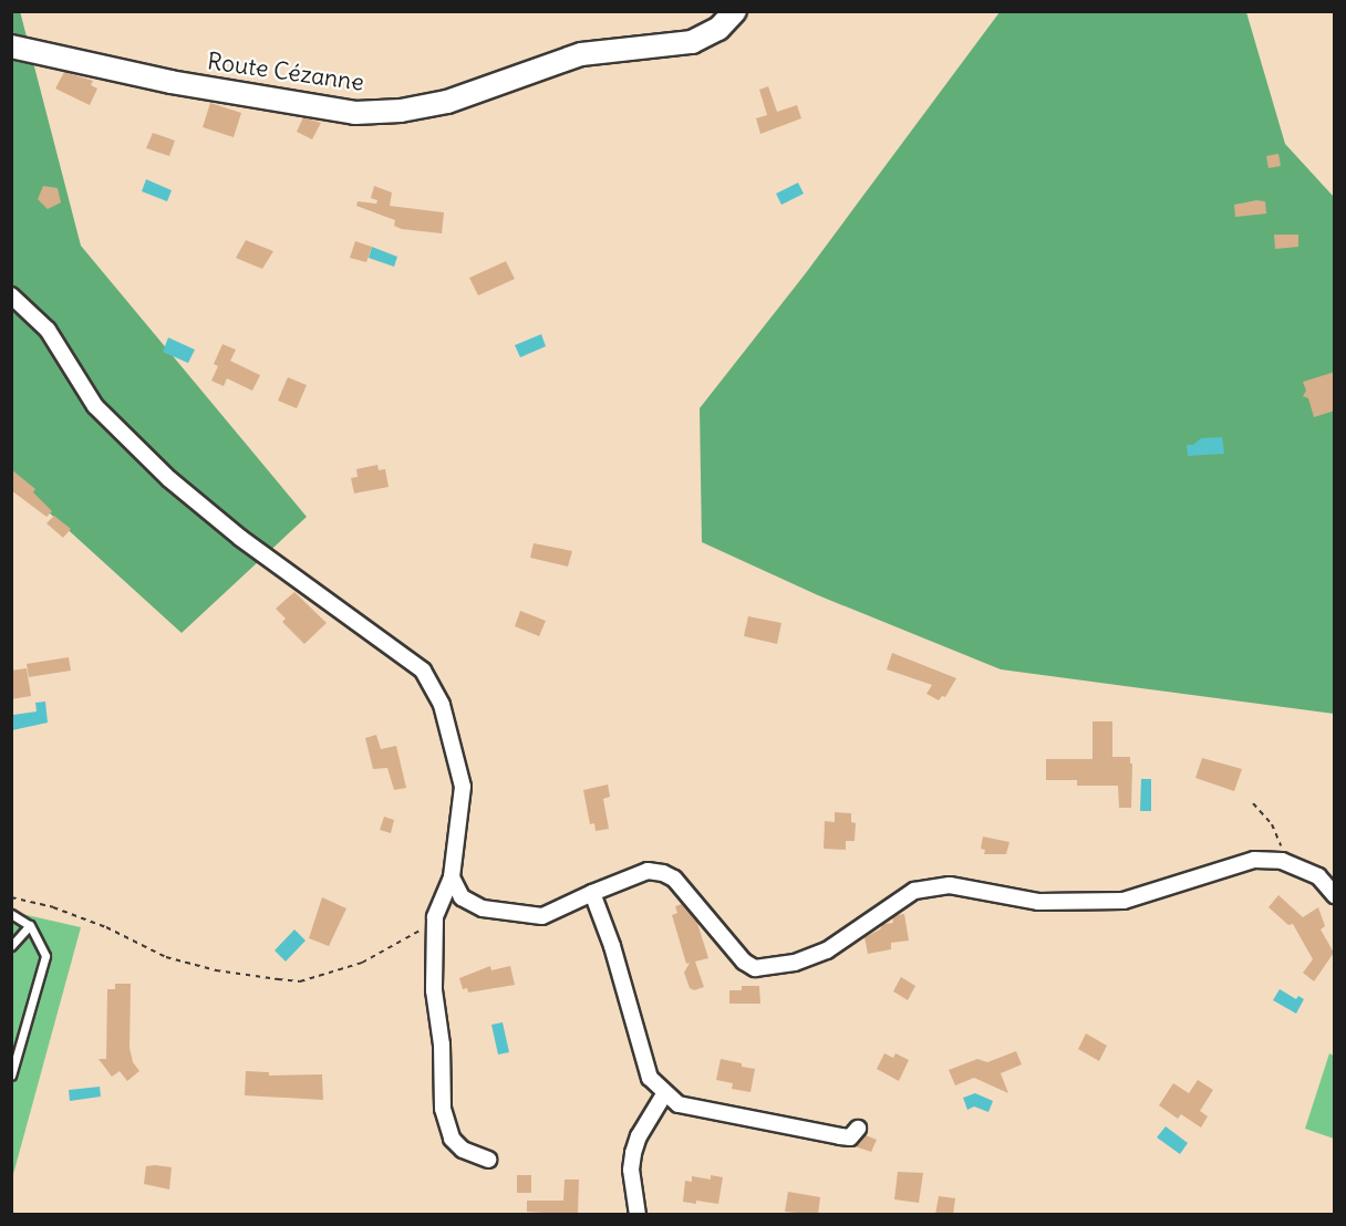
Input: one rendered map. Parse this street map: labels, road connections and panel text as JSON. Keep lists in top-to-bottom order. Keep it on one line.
{"streets":{"street":["Route Cézanne"]}}
